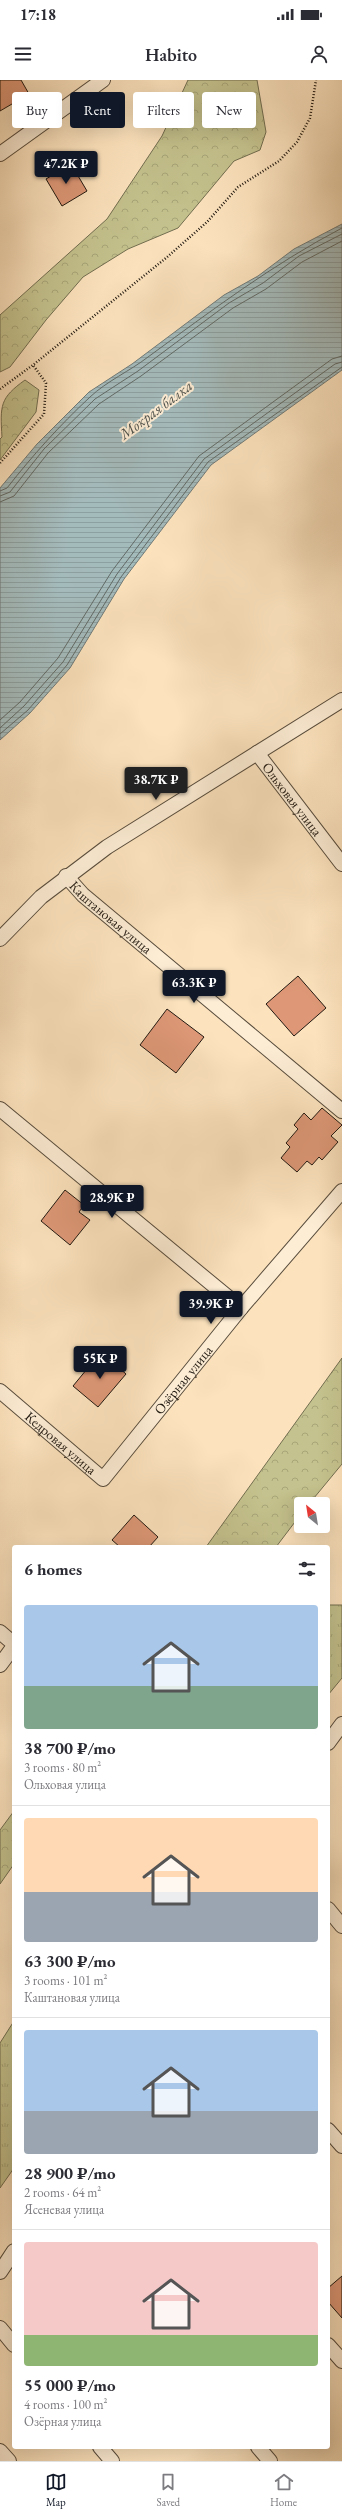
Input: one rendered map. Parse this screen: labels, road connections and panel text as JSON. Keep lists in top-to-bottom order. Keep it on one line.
{"streets":{"street":["Ольховая улица","Каштановая улица","Озёрная улица","Кедровая улица"]},"crossings":[["Озёрная улица","Кедровая улица"]],"water":["Мокрая балка"],"north":"top left","page":{"status":"17:18","header":"Habito","chip":["Buy","Rent","Filters","New"],"price":["47.2K ₽","38.7K ₽","63.3K ₽","28.9K ₽","39.9K ₽","55K ₽"],"heading":"6 homes","list":[{"name":"38 700 ₽/mo","note":"3 rooms · 80 m² · Ольховая улица"},{"name":"63 300 ₽/mo","note":"3 rooms · 101 m² · Каштановая улица"},{"name":"28 900 ₽/mo","note":"2 rooms · 64 m² · Ясеневая улица"},{"name":"55 000 ₽/mo","note":"4 rooms · 100 m² · Озёрная улица"}],"tabs":["Map","Saved","Home"]}}
